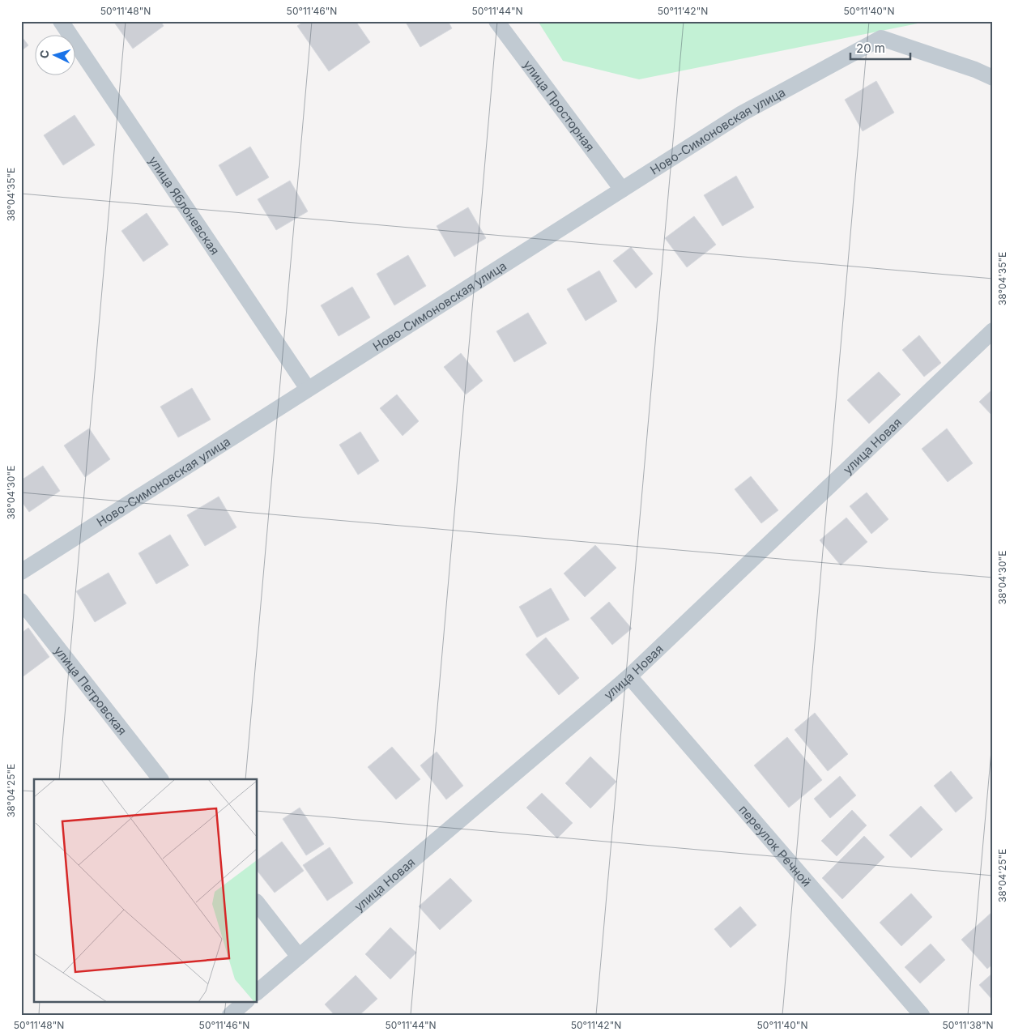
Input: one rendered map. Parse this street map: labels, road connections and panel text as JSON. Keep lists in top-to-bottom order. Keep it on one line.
{"streets":{"street":["улица Просторная","Ново-Симоновская улица","улица Яблоневская","улица Новая","улица Петровская","переулок Речной"]},"crossings":[["улица Просторная","Ново-Симоновская улица"],["Ново-Симоновская улица","улица Яблоневская"],["улица Новая","переулок Речной"]],"scale_bar":"20 m","north":"left","coordinates":["50°11'48\"N","50°11'46\"N","50°11'44\"N","50°11'42\"N","50°11'40\"N","38°04'35\"E","38°04'30\"E","38°04'25\"E","50°11'38\"N"]}
